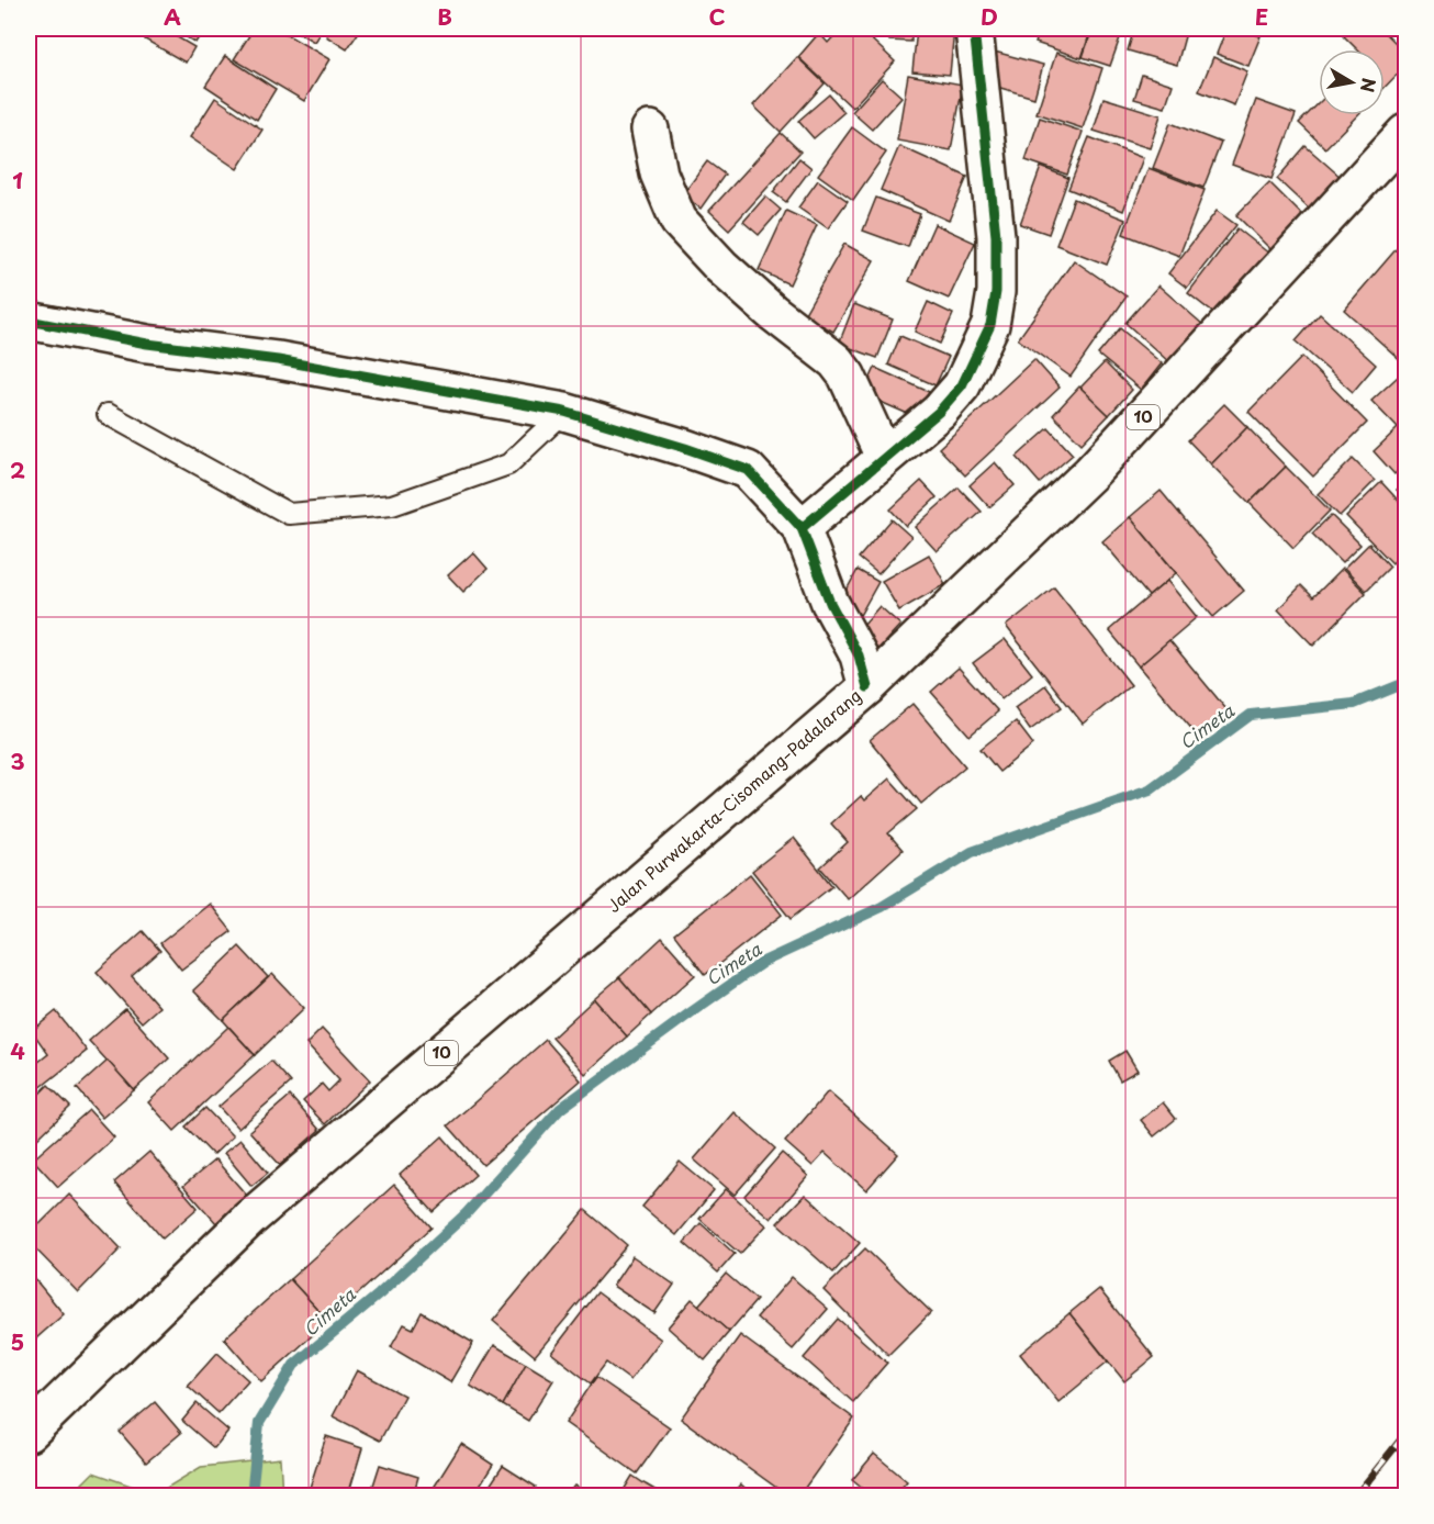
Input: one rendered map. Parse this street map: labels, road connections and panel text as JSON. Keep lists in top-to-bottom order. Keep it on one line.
{"streets":{"main road":["10","Jalan Purwakarta–Cisomang–Padalarang"]},"water":["Cimeta"],"north":"right","grid":{"columns":["A","B","C","D","E"],"rows":["1","2","3","4","5"]}}
